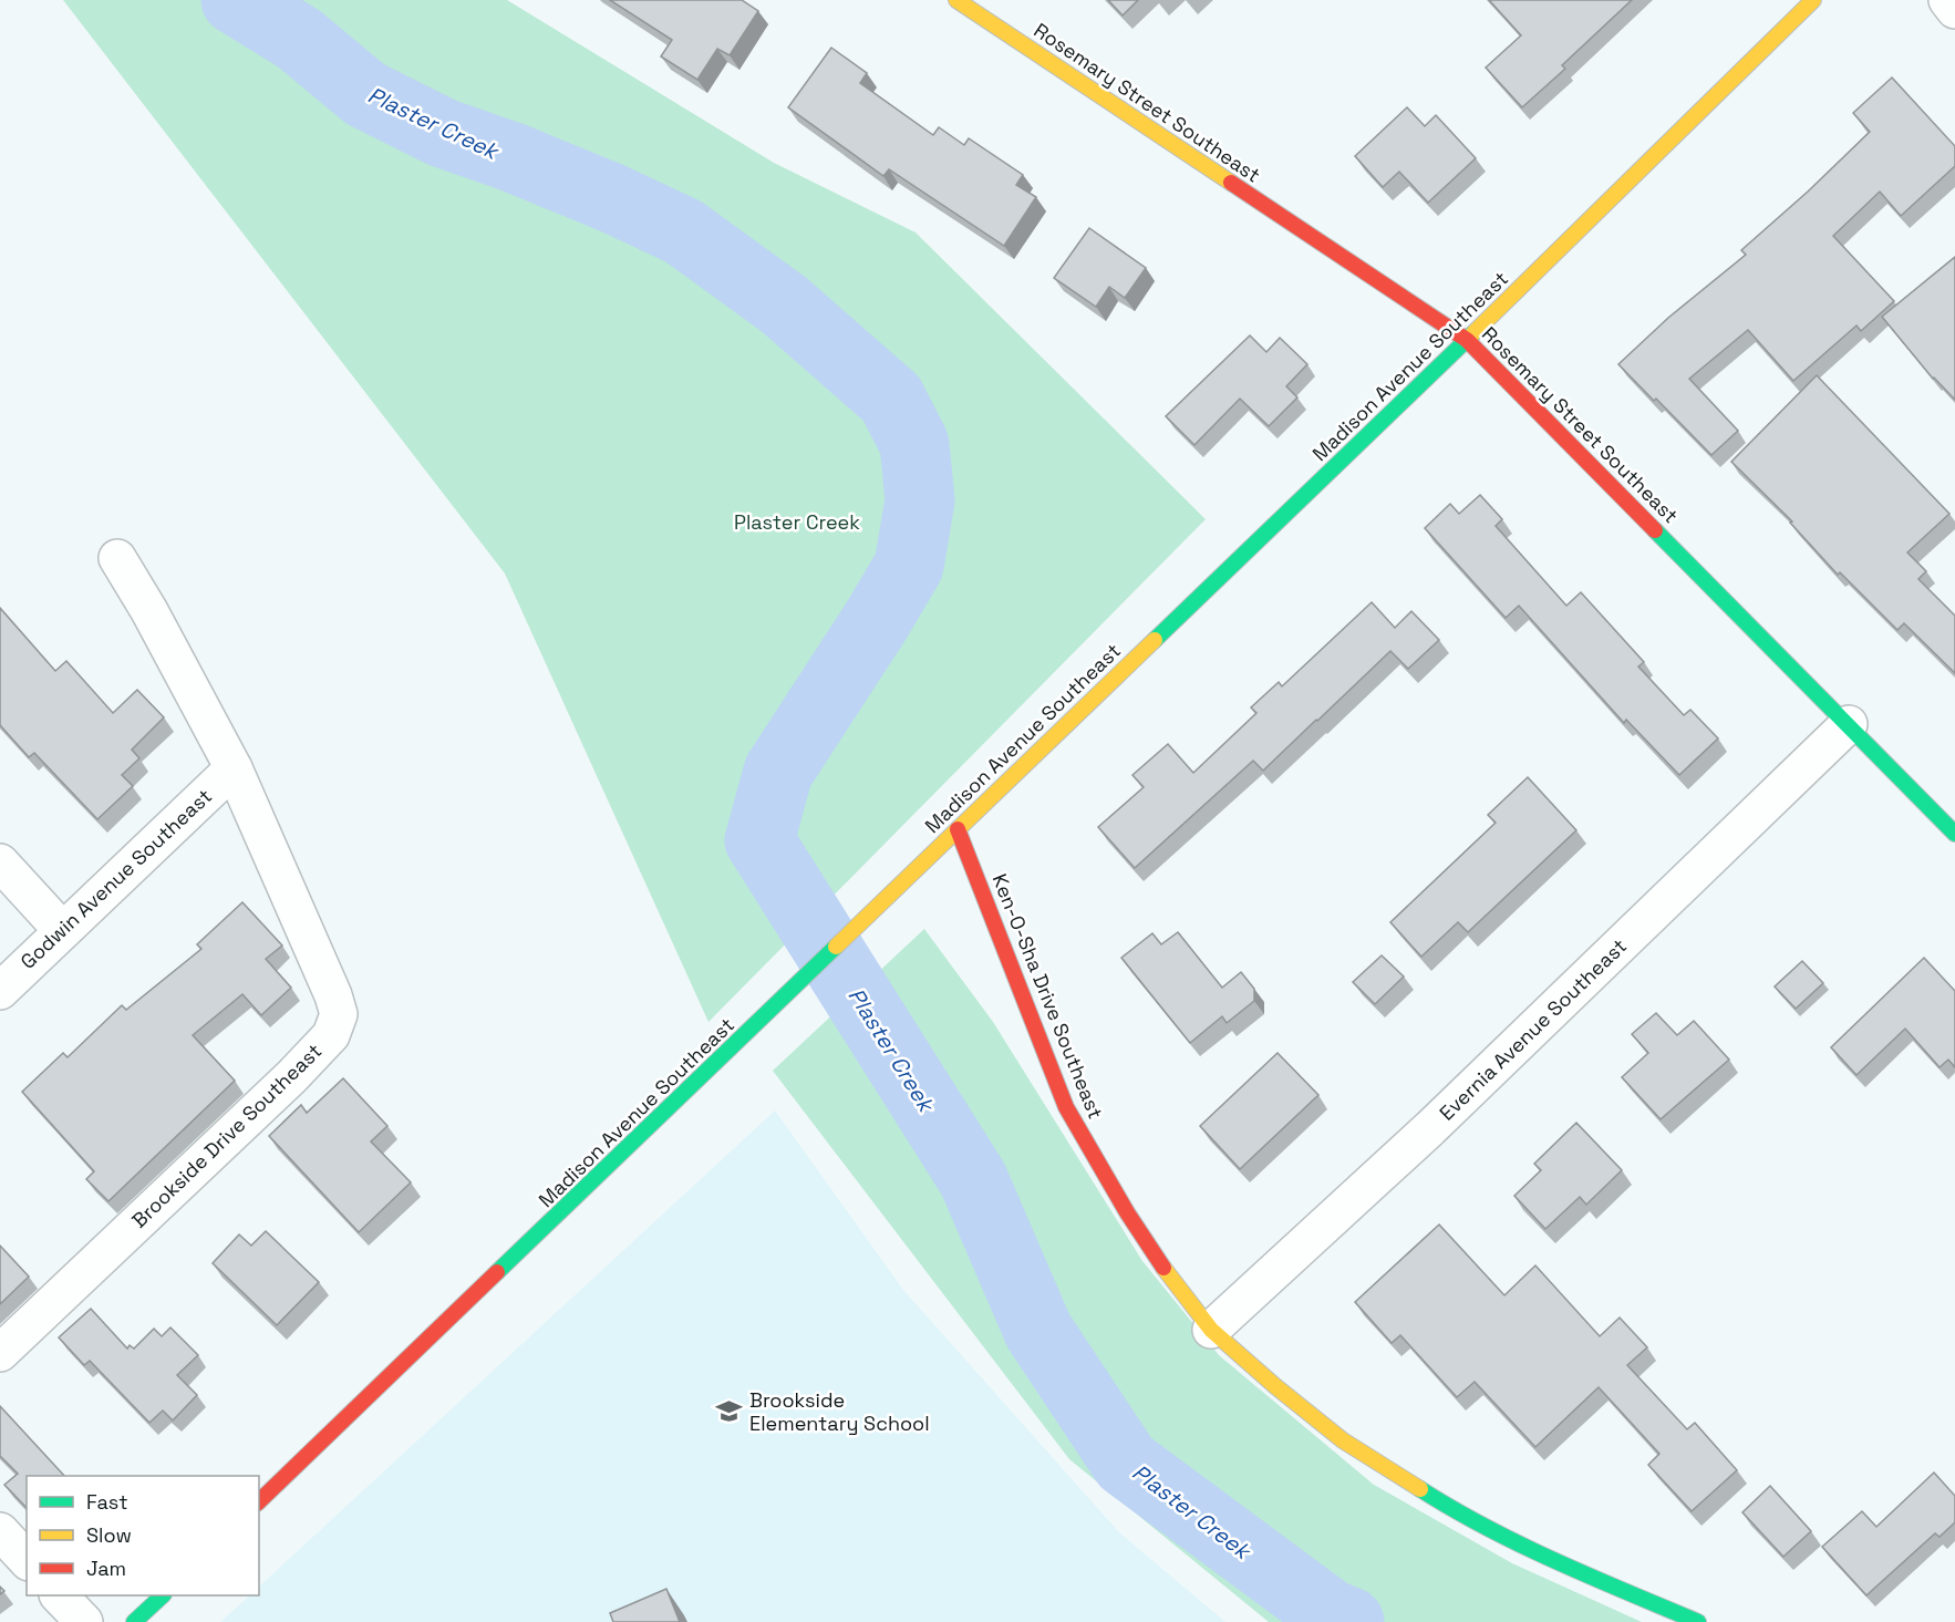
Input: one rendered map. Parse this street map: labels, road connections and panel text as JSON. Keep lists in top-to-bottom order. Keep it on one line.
{"streets":{"street":["Rosemary Street Southeast","Madison Avenue Southeast","Godwin Avenue Southeast","Ken-O-Sha Drive Southeast","Evernia Avenue Southeast","Brookside Drive Southeast"]},"crossings":[["Rosemary Street Southeast","Madison Avenue Southeast"],["Rosemary Street Southeast","Evernia Avenue Southeast"],["Madison Avenue Southeast","Ken-O-Sha Drive Southeast"],["Godwin Avenue Southeast","Brookside Drive Southeast"],["Ken-O-Sha Drive Southeast","Evernia Avenue Southeast"]],"water":["Plaster Creek"],"parks":["Plaster Creek"],"places":{"school or university":["Brookside Elementary School"]},"legend":["Fast","Slow","Jam"]}
